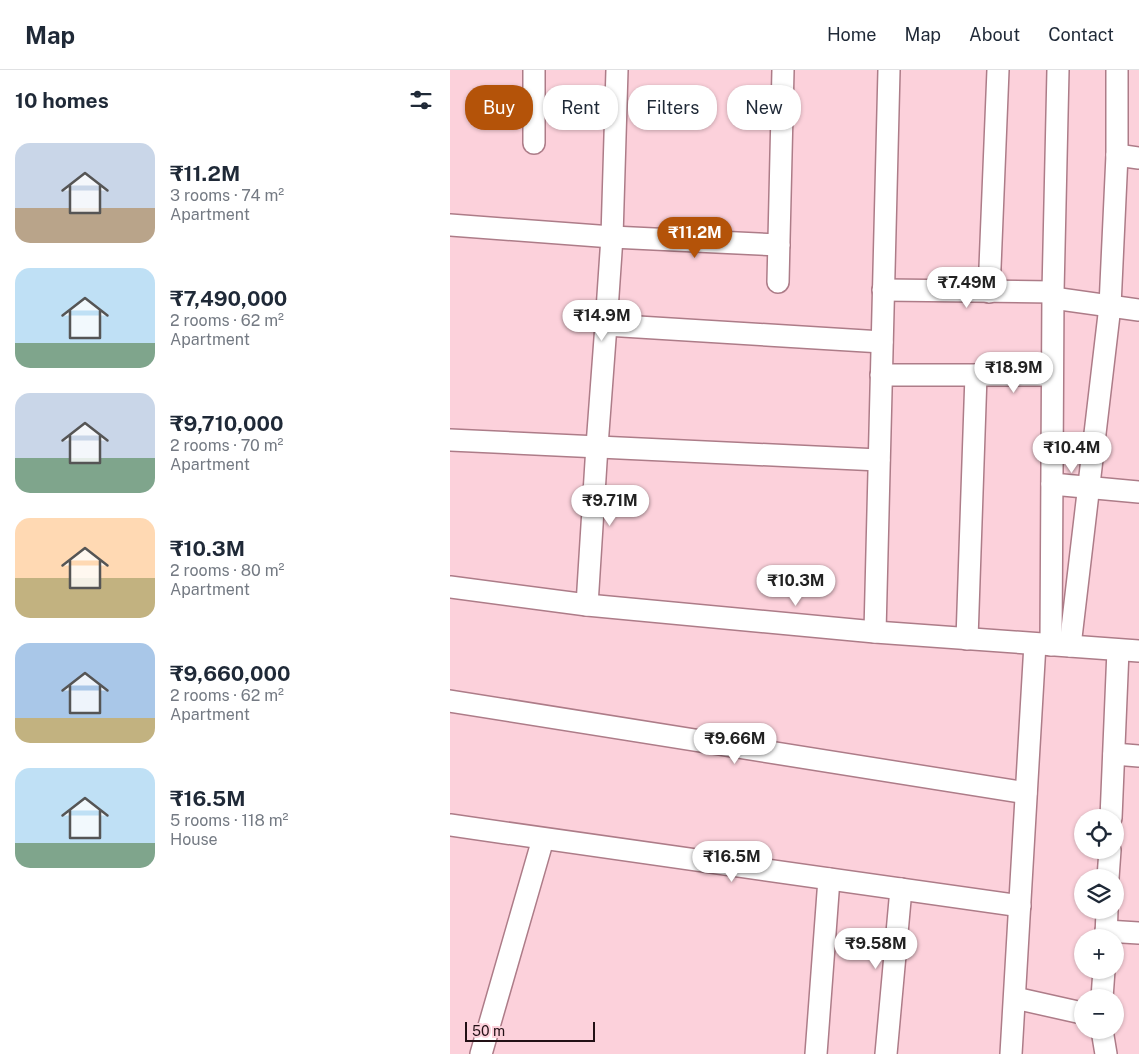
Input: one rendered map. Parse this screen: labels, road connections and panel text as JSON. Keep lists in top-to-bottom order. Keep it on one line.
{"scale_bar":"50 m","page":{"header":"Map","nav":["Home","Map","About","Contact"],"heading":"10 homes","chip":["Buy","Rent","Filters","New"],"list":[{"name":"₹11.2M","note":"3 rooms · 74 m² · Apartment"},{"name":"₹7,490,000","note":"2 rooms · 62 m² · Apartment"},{"name":"₹9,710,000","note":"2 rooms · 70 m² · Apartment"},{"name":"₹10.3M","note":"2 rooms · 80 m² · Apartment"},{"name":"₹9,660,000","note":"2 rooms · 62 m² · Apartment"},{"name":"₹16.5M","note":"5 rooms · 118 m² · House"}],"price":["₹11.2M","₹7.49M","₹14.9M","₹18.9M","₹10.4M","₹9.71M","₹10.3M","₹9.66M","₹16.5M","₹9.58M"],"map_buttons":["+","−"],"scale":"50 m"}}
